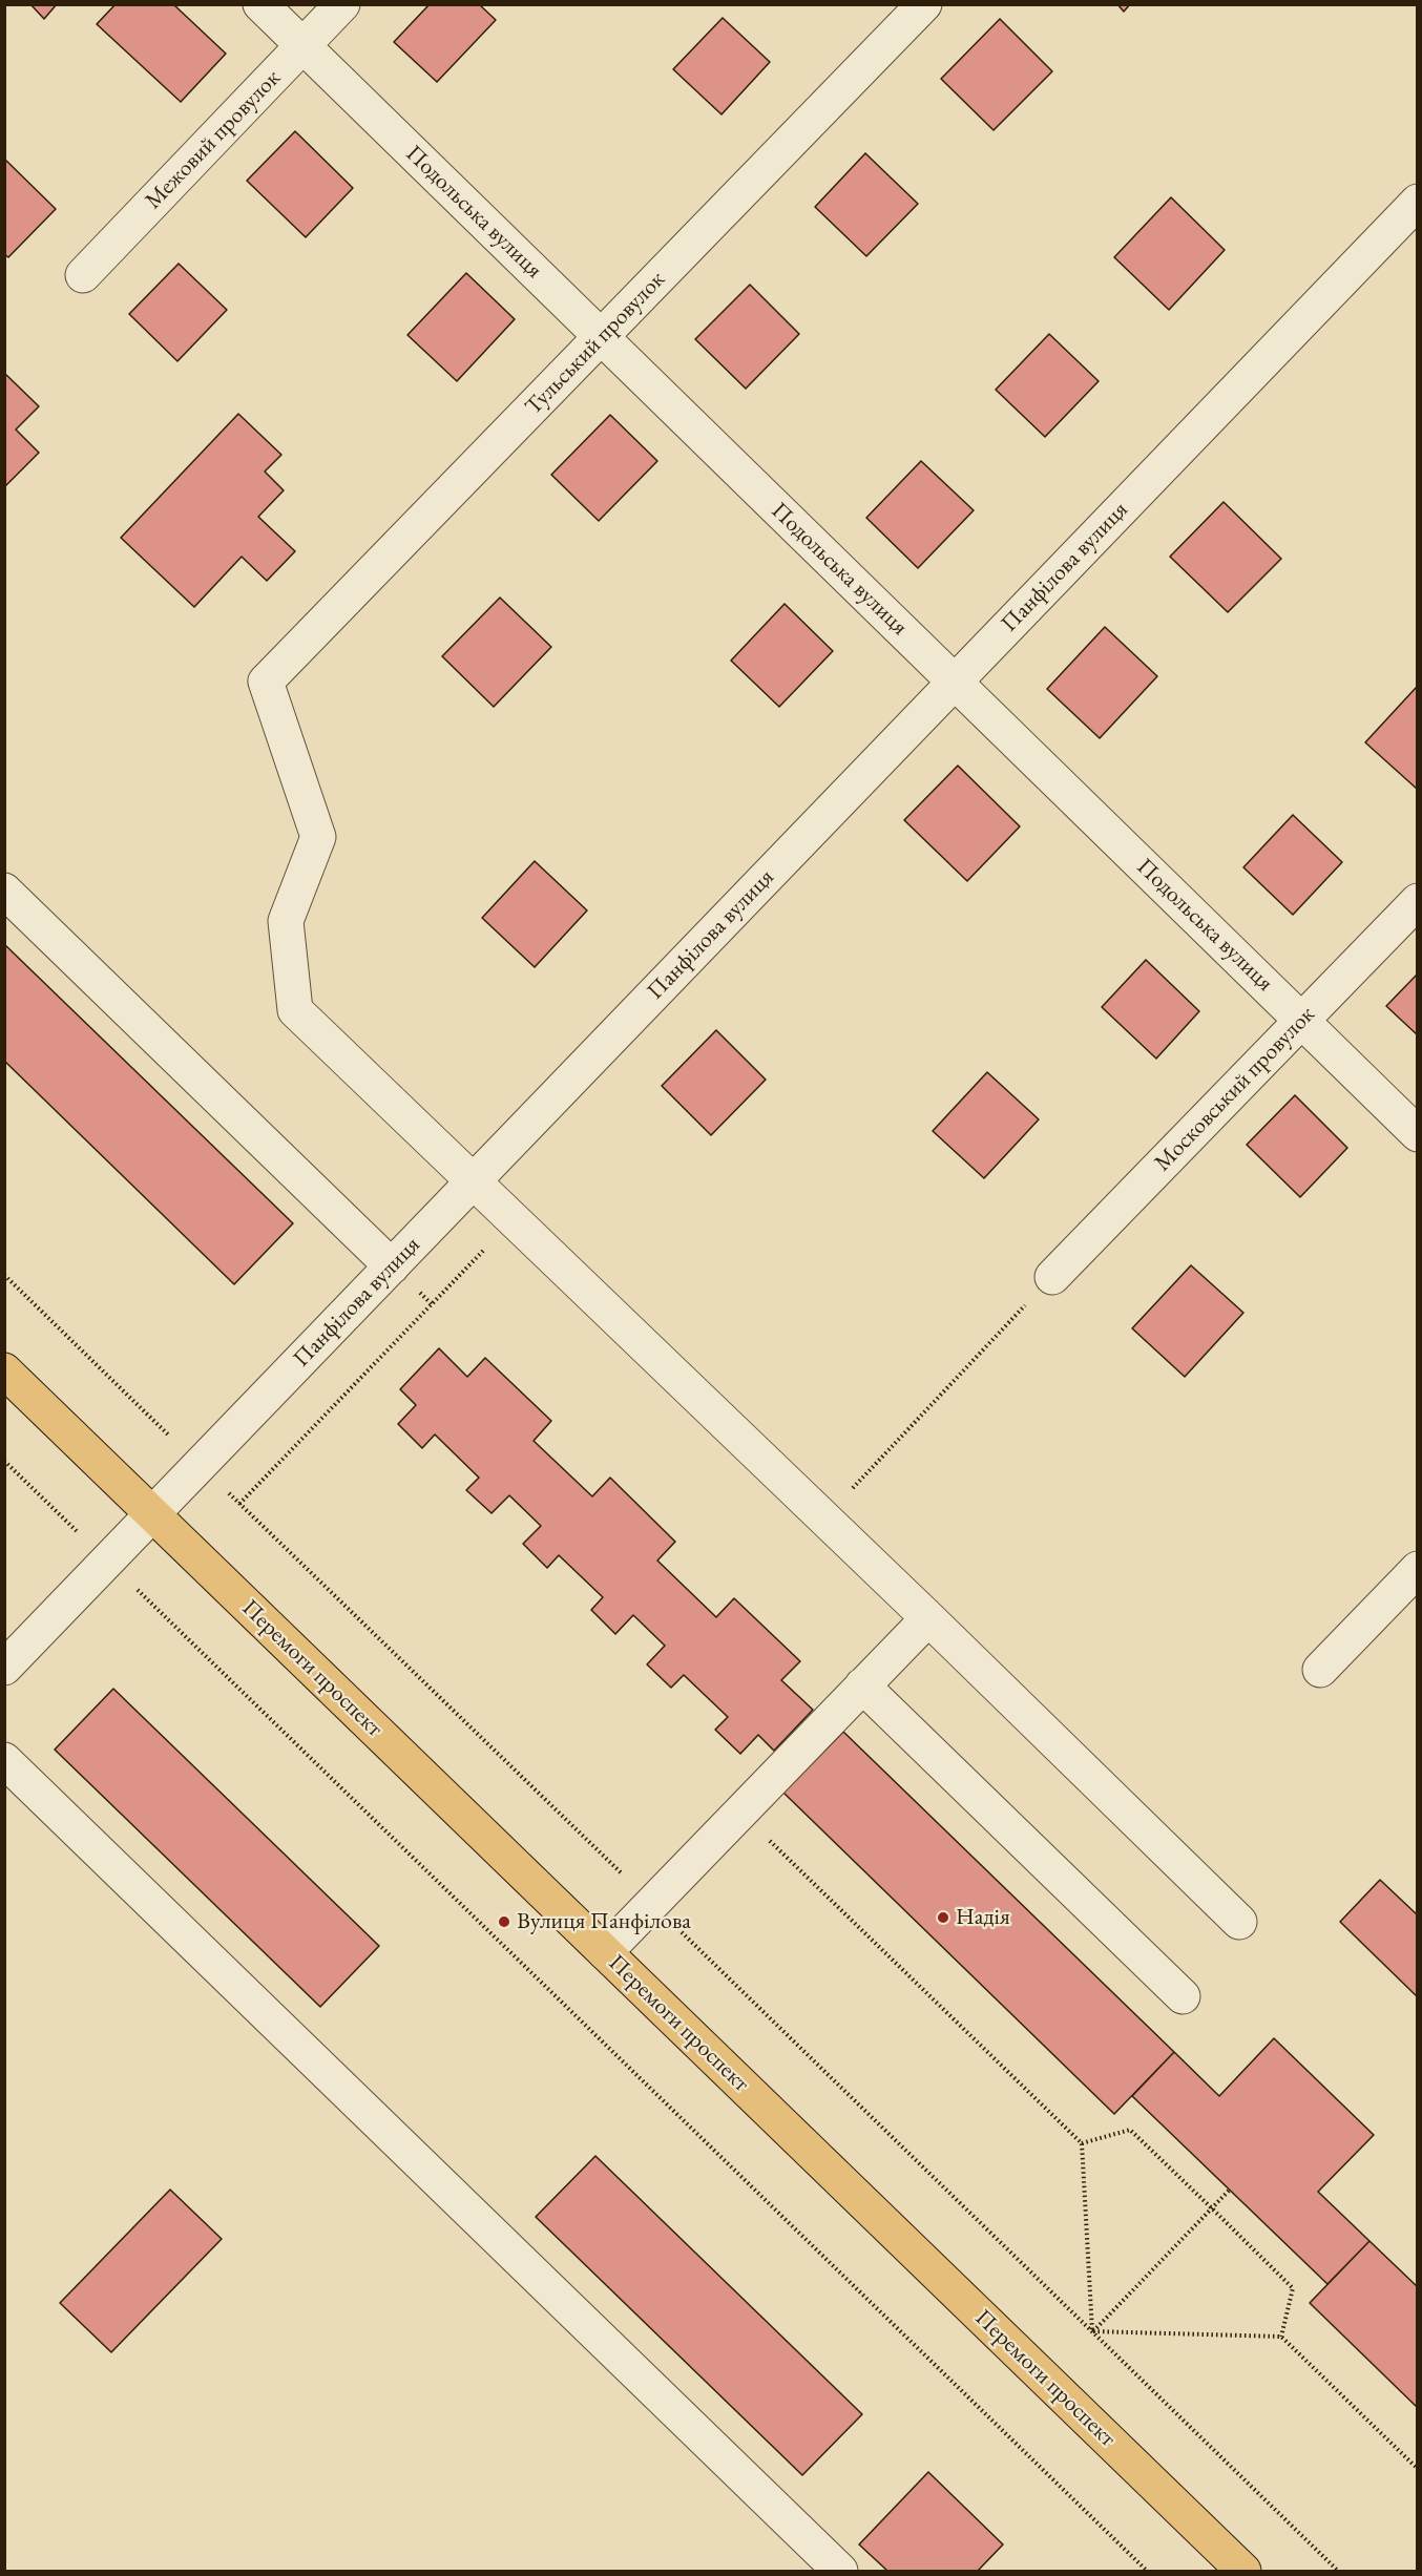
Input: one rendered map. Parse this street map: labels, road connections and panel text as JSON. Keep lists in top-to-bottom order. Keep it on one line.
{"streets":{"main road":["Перемоги проспект"],"street":["Межовий провулок","Подольська вулиця","Тульський провулок","Панфілова вулиця","Московський провулок"]},"crossings":[["Межовий провулок","Подольська вулиця"],["Подольська вулиця","Тульський провулок"],["Подольська вулиця","Панфілова вулиця"],["Подольська вулиця","Московський провулок"],["Тульський провулок","Панфілова вулиця"],["Панфілова вулиця","Перемоги проспект"]],"places":["Надiя","Вулиця Панфілова"]}
